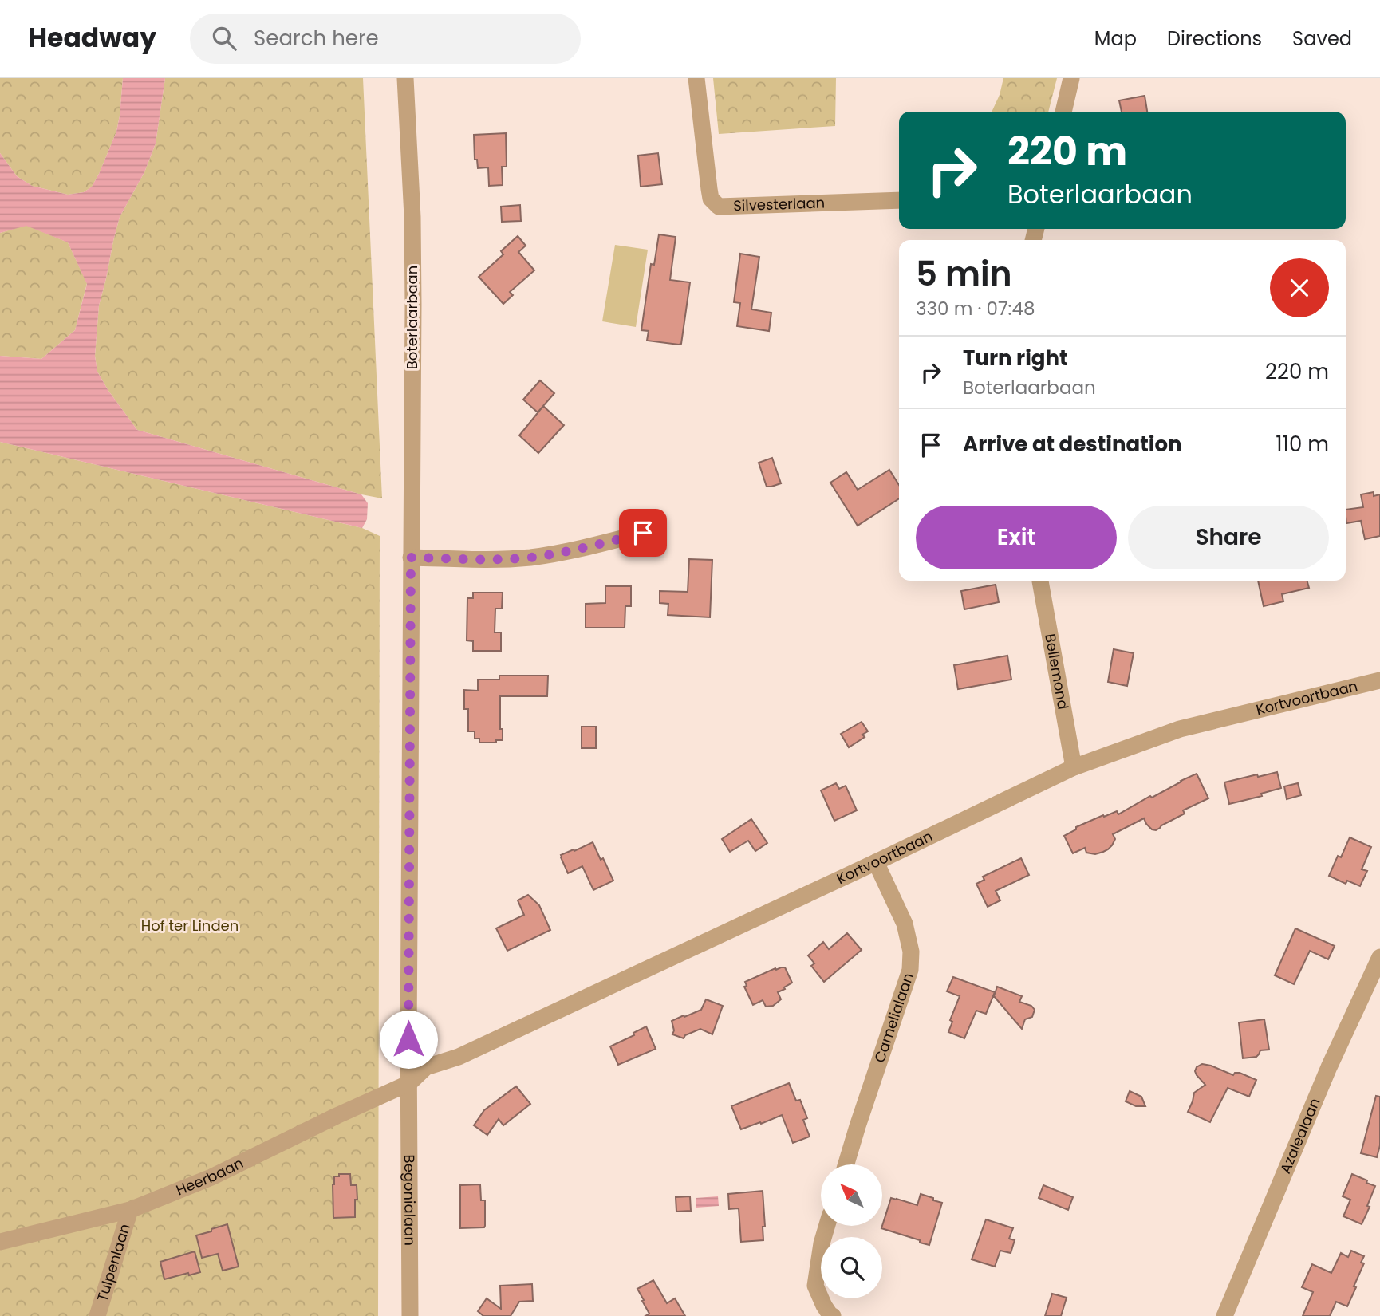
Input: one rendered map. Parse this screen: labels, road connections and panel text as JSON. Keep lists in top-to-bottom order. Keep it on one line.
{"streets":{"street":["Silvesterlaan","Boterlaarbaan","Bellemond","Kortvoortbaan","Camelialaan","Azalealaan","Heerbaan","Begonialaan","Tulpenlaan"]},"crossings":[["Boterlaarbaan","Kortvoortbaan"],["Boterlaarbaan","Heerbaan"],["Boterlaarbaan","Begonialaan"],["Bellemond","Kortvoortbaan"],["Kortvoortbaan","Camelialaan"],["Kortvoortbaan","Heerbaan"],["Kortvoortbaan","Begonialaan"],["Heerbaan","Begonialaan"],["Heerbaan","Tulpenlaan"]],"parks":["Hof ter Linden"],"north":"top left","page":{"header":"Headway","search":"Search here","nav":["Map","Directions","Saved"],"turn":["220 m","Boterlaarbaan"],"heading":["5 min","330 m · 07:48"],"list":[{"name":"Turn right","note":"Boterlaarbaan","value":"220 m"},{"name":"Arrive at destination","value":"110 m"}],"buttons":["Exit","Share"]}}
